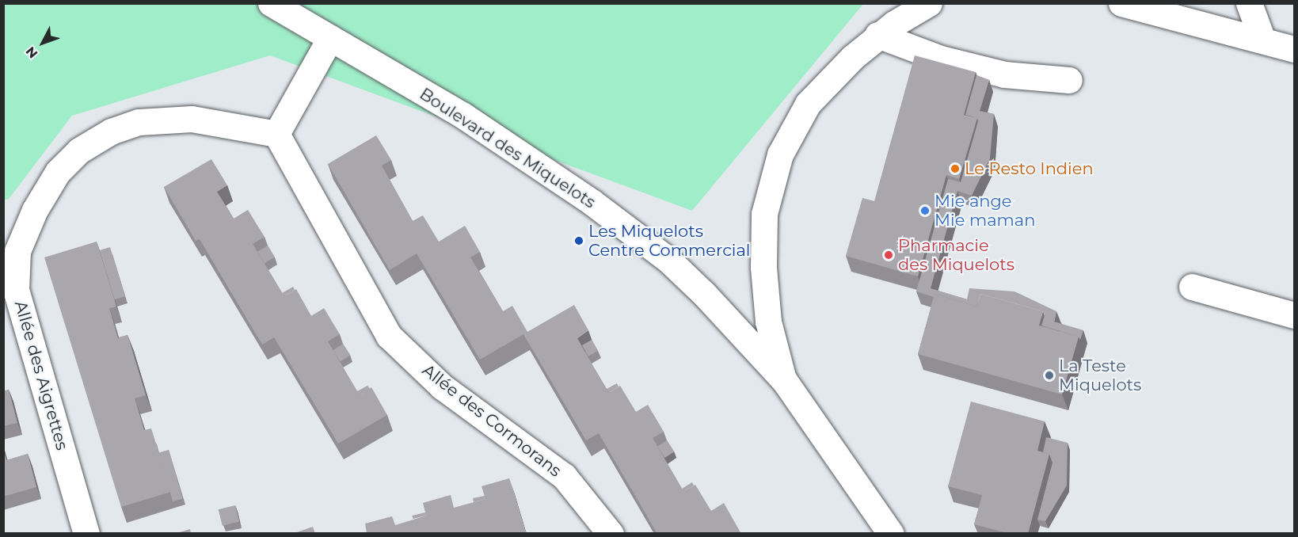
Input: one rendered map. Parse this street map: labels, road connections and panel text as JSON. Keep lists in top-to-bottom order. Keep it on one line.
{"streets":{"main road":["Boulevard des Miquelots","Allée des Aigrettes","Allée des Cormorans"]},"crossings":[["Allée des Aigrettes","Allée des Cormorans"]],"places":["Le Resto Indien","Mie ange Mie maman","Les Miquelots Centre Commercial","Pharmacie des Miquelots","La Teste Miquelots"],"north":"bottom left"}
